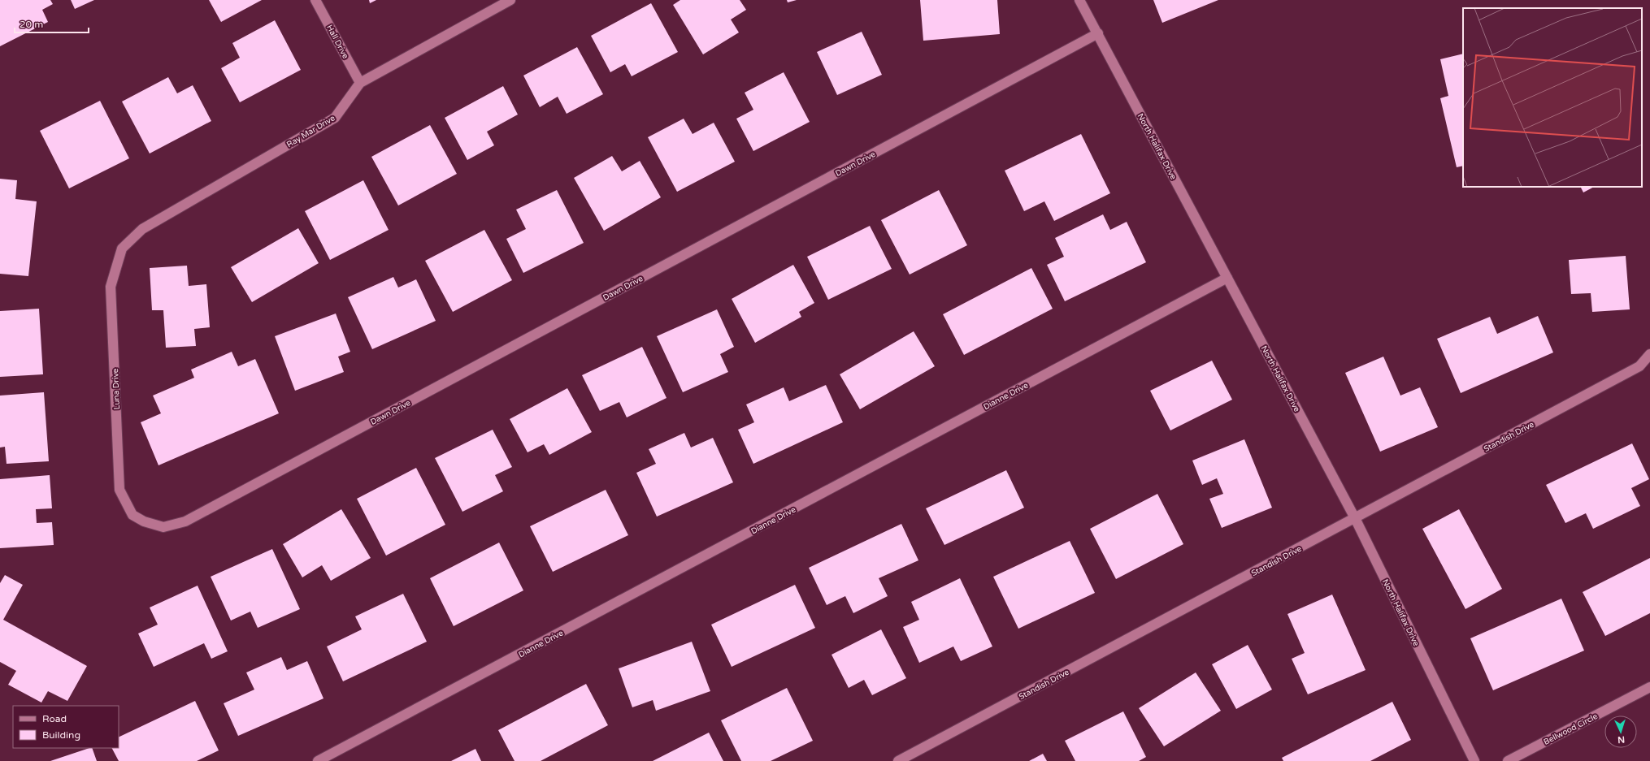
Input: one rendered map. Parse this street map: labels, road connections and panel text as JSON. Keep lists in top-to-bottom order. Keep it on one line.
{"streets":{"street":["Hall Drive","Ray Mar Drive","North Halifax Drive","Dawn Drive","Luna Drive","Dianne Drive","Standish Drive","Bellwood Circle"]},"crossings":[["Hall Drive","Ray Mar Drive"],["Ray Mar Drive","Luna Drive"],["North Halifax Drive","Dawn Drive"],["North Halifax Drive","Dianne Drive"],["North Halifax Drive","Standish Drive"],["Dawn Drive","Luna Drive"]],"legend":["Road","Building"],"scale_bar":"20 m","north":"bottom"}
